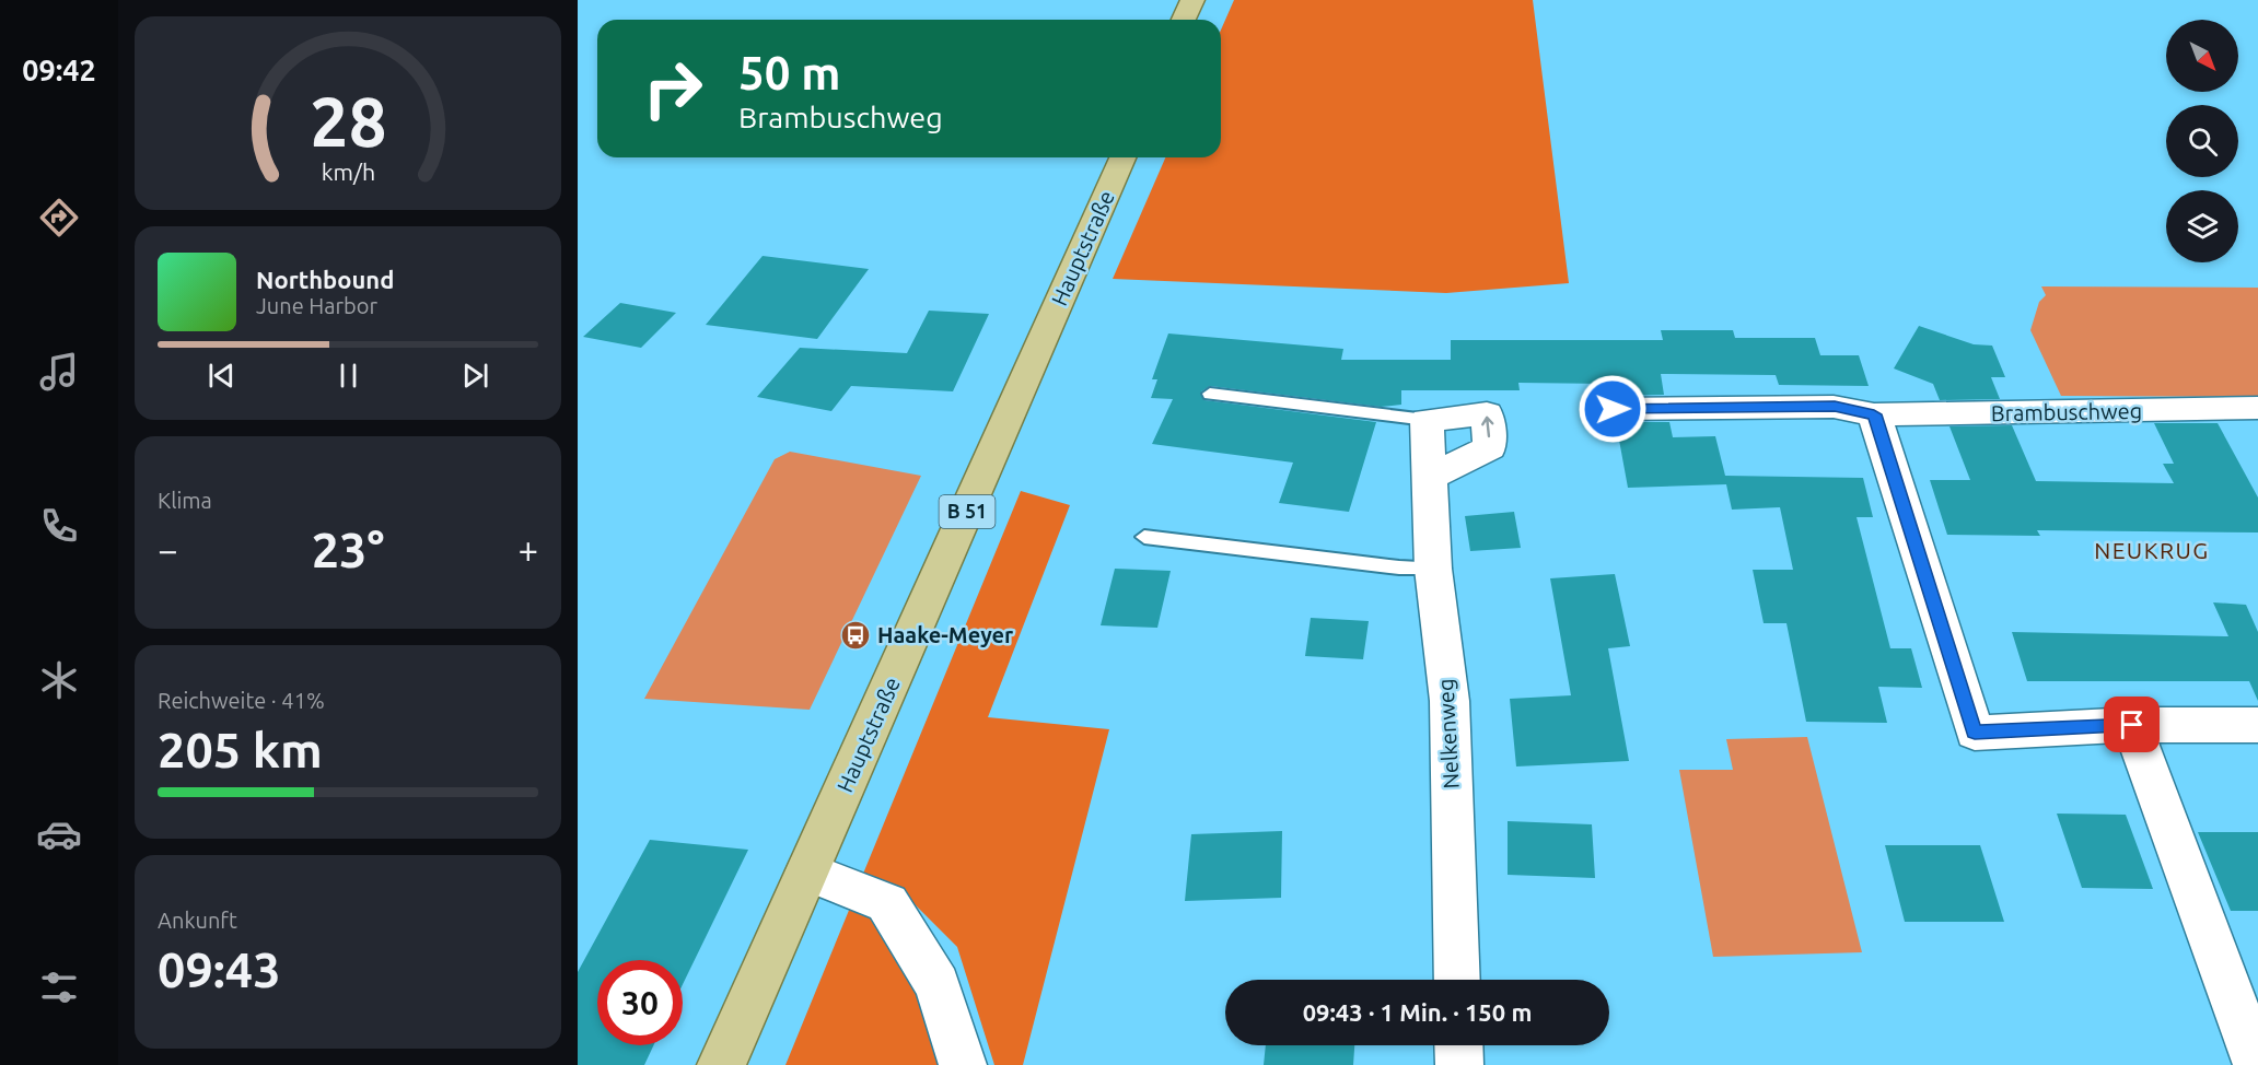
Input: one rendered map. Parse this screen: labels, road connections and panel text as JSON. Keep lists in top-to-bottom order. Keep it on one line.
{"streets":{"main road":["Hauptstraße","B 51"],"street":["Brambuschweg","Nelkenweg"]},"districts":["NEUKRUG"],"places":{"bus stop":["Haake-Meyer"]},"north":"bottom right","page":{"tabs":"09:42","turn":["50 m","Brambuschweg"],"song":["Northbound","June Harbor"],"tile":["Klima",["Reichweite · 41%","205 km"],["Ankunft","09:43"]],"heat":["−","23°","+"],"limit":"30","trip":"09:43 · 1 Min. · 150 m","gauge":["28","km/h"]}}
